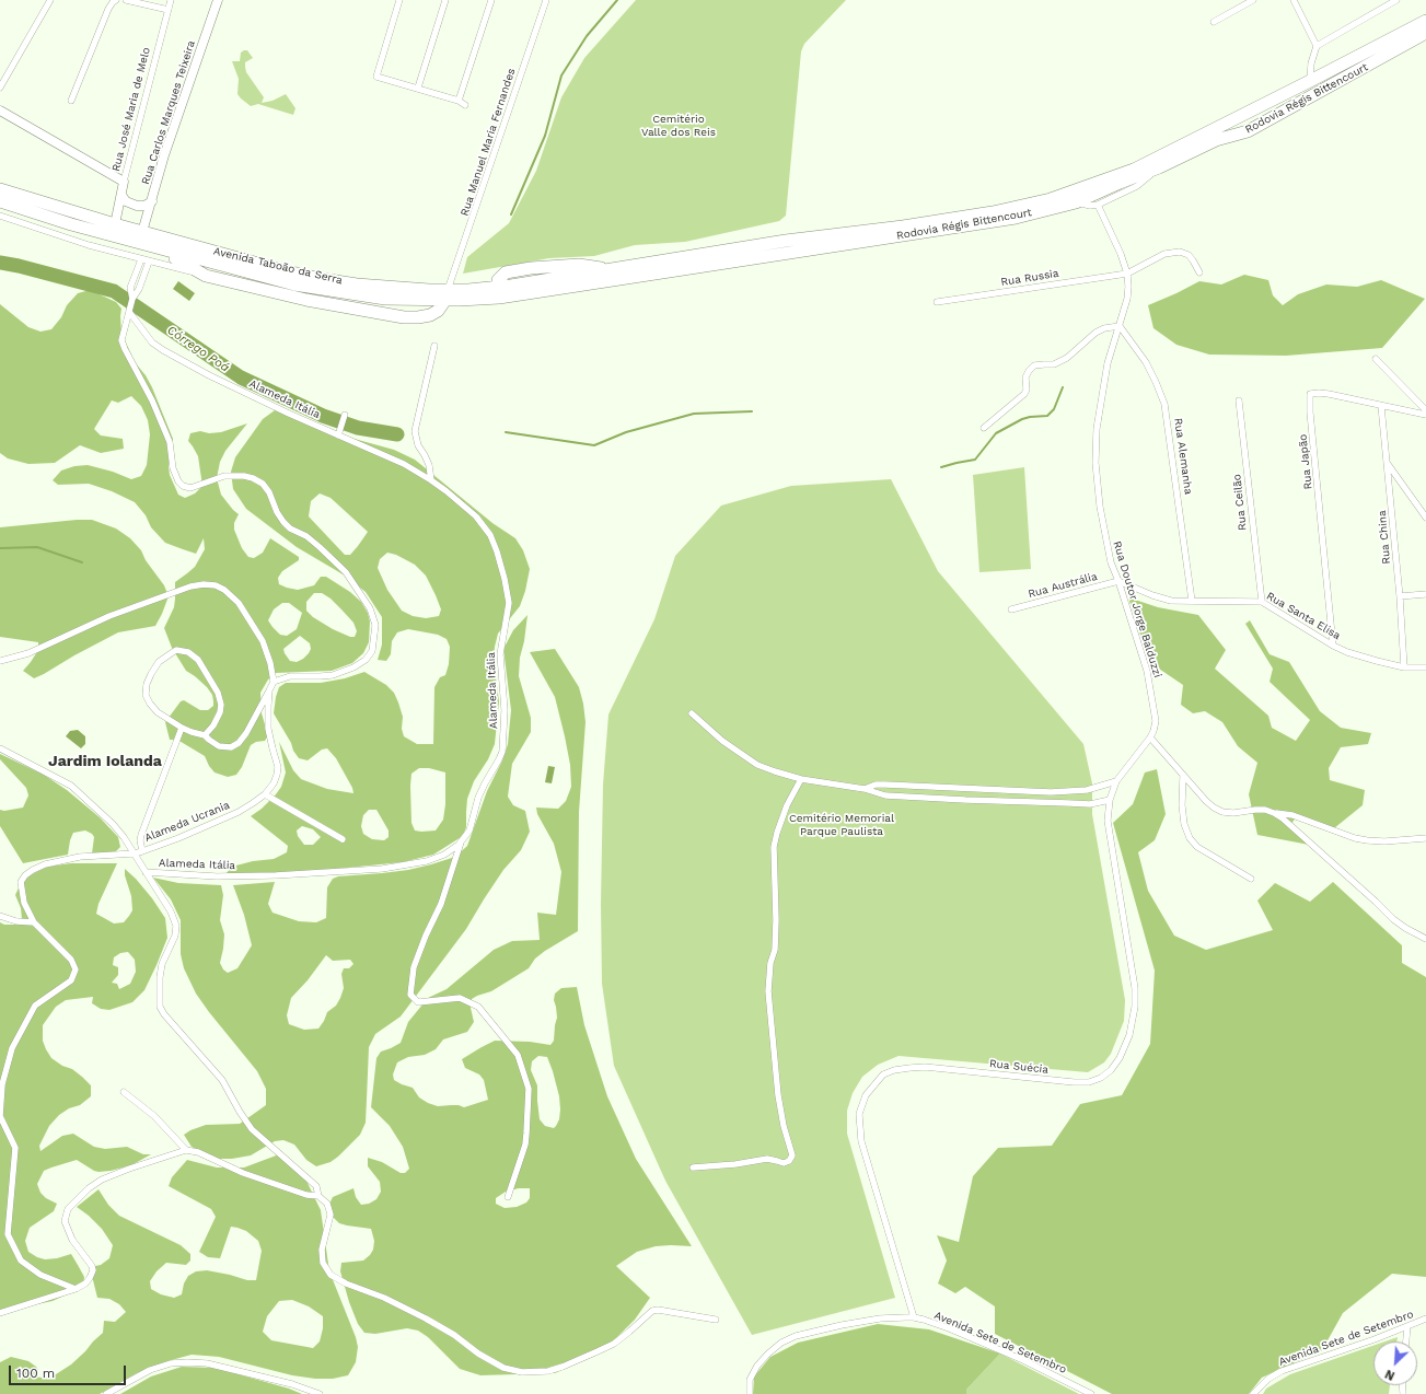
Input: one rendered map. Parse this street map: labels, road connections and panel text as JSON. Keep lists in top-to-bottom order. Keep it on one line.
{"streets":{"highway":["Rodovia Régis Bittencourt","Avenida Taboão da Serra"],"street":["Rua José Maria de Melo","Rua Carlos Marques Teixeira","Rua Manuel Maria Fernandes","Rua Russia","Alameda Itália","Rua Alemanha","Rua Japão","Rua Ceilão","Rua China","Rua Austrália","Rua Doutor Jorge Balduzzi","Rua Santa Elisa","Alameda Ucrania","Rua Suécia","Avenida Sete de Setembro"]},"crossings":[["Rodovia Régis Bittencourt","Avenida Taboão da Serra"],["Rua José Maria de Melo","Avenida Taboão da Serra"],["Rua Carlos Marques Teixeira","Avenida Taboão da Serra"],["Rua Manuel Maria Fernandes","Avenida Taboão da Serra"],["Rua Russia","Rua Doutor Jorge Balduzzi"],["Rua Alemanha","Rua Doutor Jorge Balduzzi"],["Rua Alemanha","Rua Santa Elisa"],["Rua Japão","Rua China"],["Rua Japão","Rua Santa Elisa"],["Rua Ceilão","Rua Santa Elisa"],["Rua China","Rua Santa Elisa"],["Rua Austrália","Rua Doutor Jorge Balduzzi"],["Rua Austrália","Rua Santa Elisa"],["Rua Doutor Jorge Balduzzi","Rua Santa Elisa"],["Rua Doutor Jorge Balduzzi","Rua Suécia"],["Rua Suécia","Avenida Sete de Setembro"]],"districts":["Jardim Iolanda"],"water":["Córrego Poá"],"parks":["Cemitério Valle dos Reis","Cemitério Memorial Parque Paulista"],"scale_bar":"100 m","north":"bottom left"}
